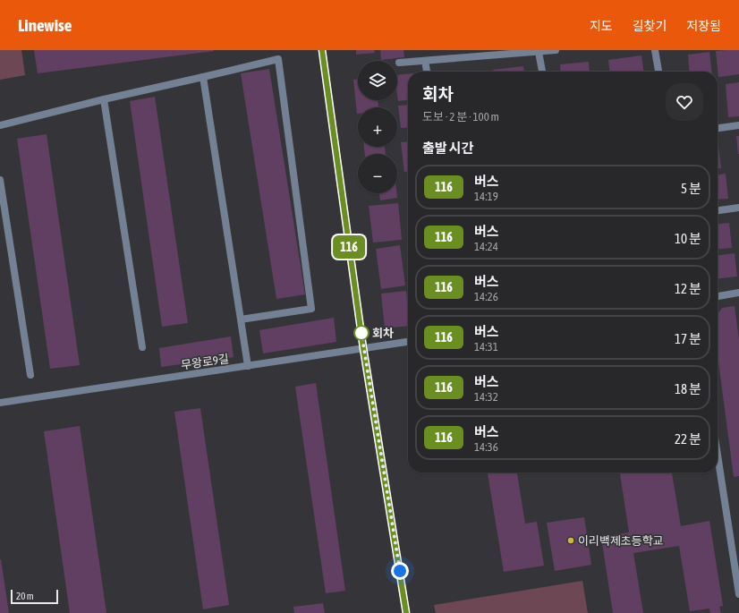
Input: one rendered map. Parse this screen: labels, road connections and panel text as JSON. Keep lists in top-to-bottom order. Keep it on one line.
{"streets":{"street":["무왕로9길"]},"places":["회차","이리백제초등학교"],"lines":["bus line 116"],"scale_bar":"20 m","page":{"header":"Linewise","nav":["지도","길찾기","저장됨"],"on_map":"116","map_buttons":["+","−"],"heading":[["회차","도보 · 2 분 · 100 m"],"출발 시간"],"list":[{"mark":"116","name":"버스","note":"14:19","value":"5 분"},{"mark":"116","name":"버스","note":"14:24","value":"10 분"},{"mark":"116","name":"버스","note":"14:26","value":"12 분"},{"mark":"116","name":"버스","note":"14:31","value":"17 분"},{"mark":"116","name":"버스","note":"14:32","value":"18 분"},{"mark":"116","name":"버스","note":"14:36","value":"22 분"}],"scale":"20 m"}}
